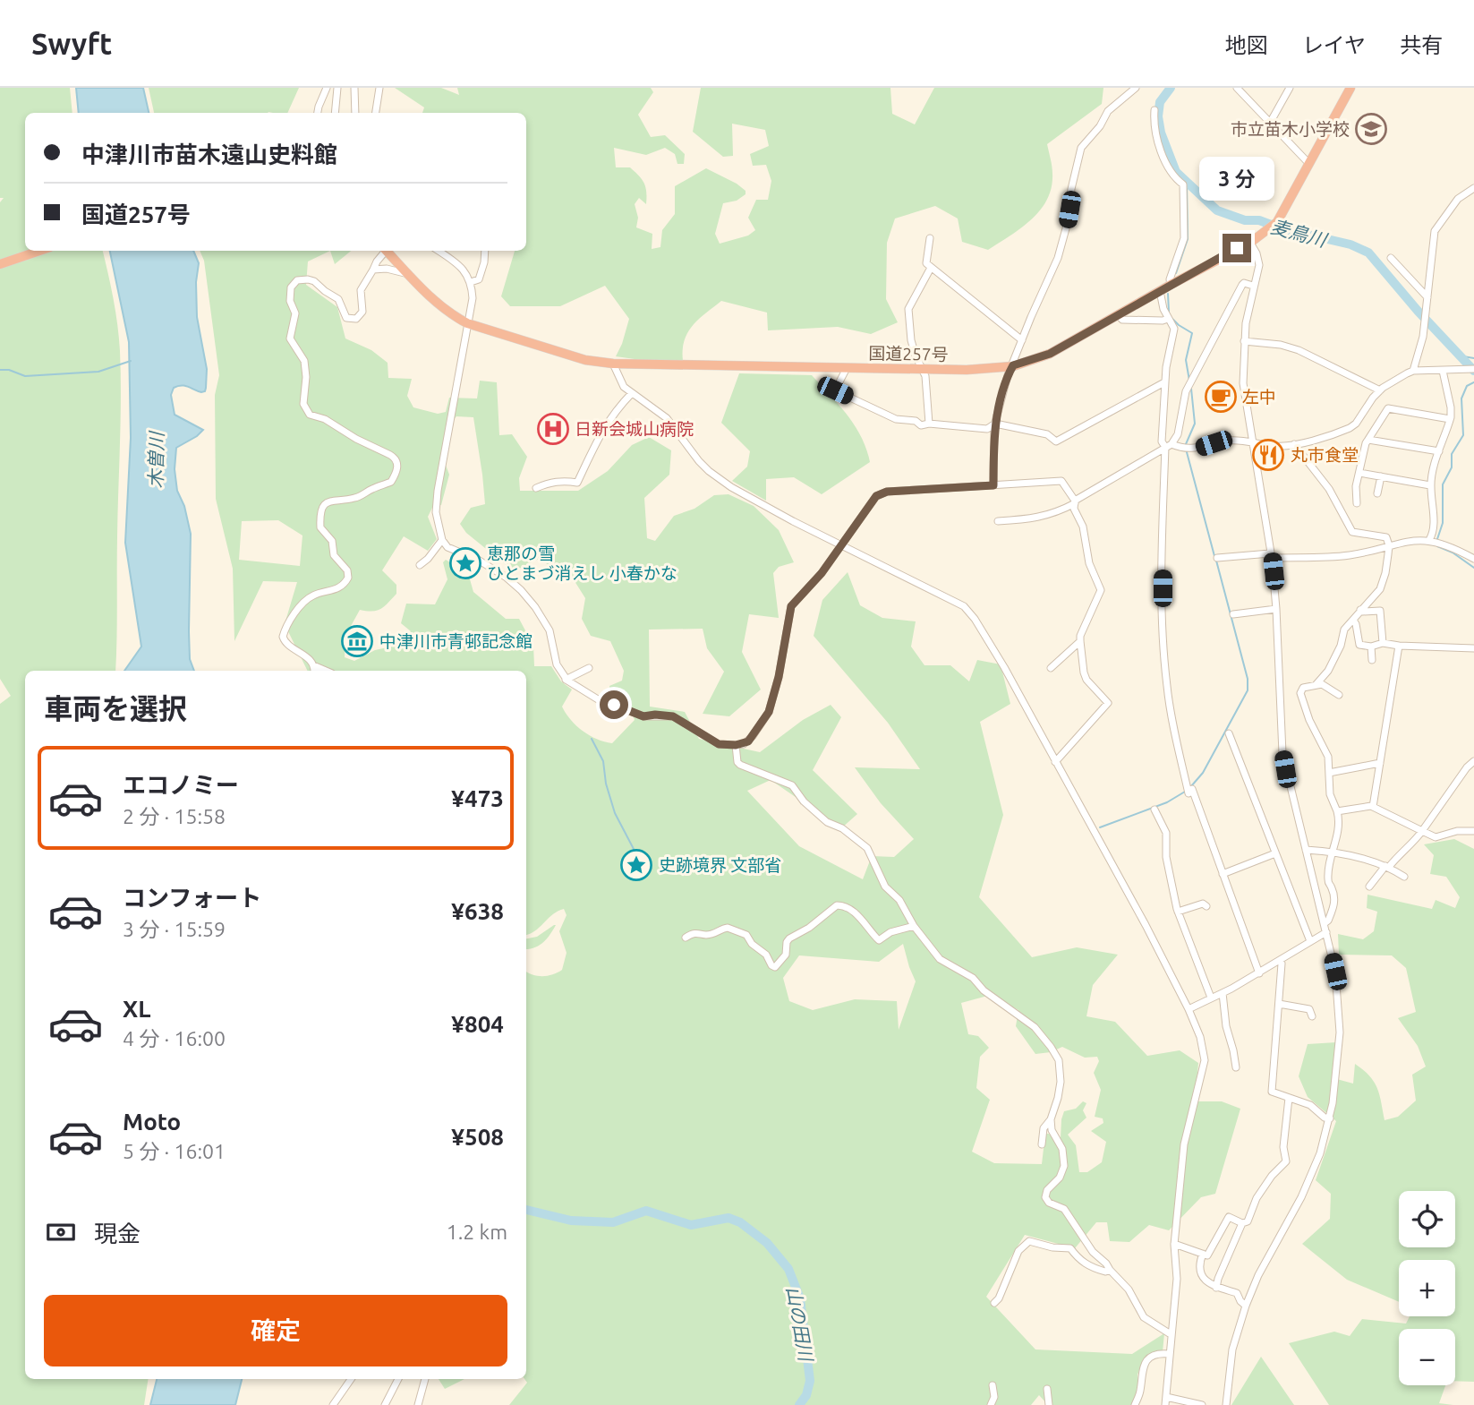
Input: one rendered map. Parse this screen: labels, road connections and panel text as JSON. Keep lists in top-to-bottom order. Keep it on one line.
{"streets":{"highway":["国道257号"]},"water":["麦鳥川","木曽川","山の田川"],"places":{"school or university":["市立苗木小学校"],"cafe":["左中"],"hospital":["日新会城山病院"],"restaurant":["丸市食堂"],"place":["恵那の雪 ひとまづ消えし 小春かな","史跡境界 文部省"],"museum":["中津川市青邨記念館"]},"page":{"header":"Swyft","nav":["地図","レイヤ","共有"],"banner":["中津川市苗木遠山史料館","国道257号"],"bubble":"3 分","heading":"車両を選択","list":[{"name":"エコノミー","note":"2 分 · 15:58","value":"¥473"},{"name":"コンフォート","note":"3 分 · 15:59","value":"¥638"},{"name":"XL","note":"4 分 · 16:00","value":"¥804"},{"name":"Moto","note":"5 分 · 16:01","value":"¥508"}],"map_buttons":["+","−"],"pay":["現金","1.2 km"],"buttons":"確定"}}
